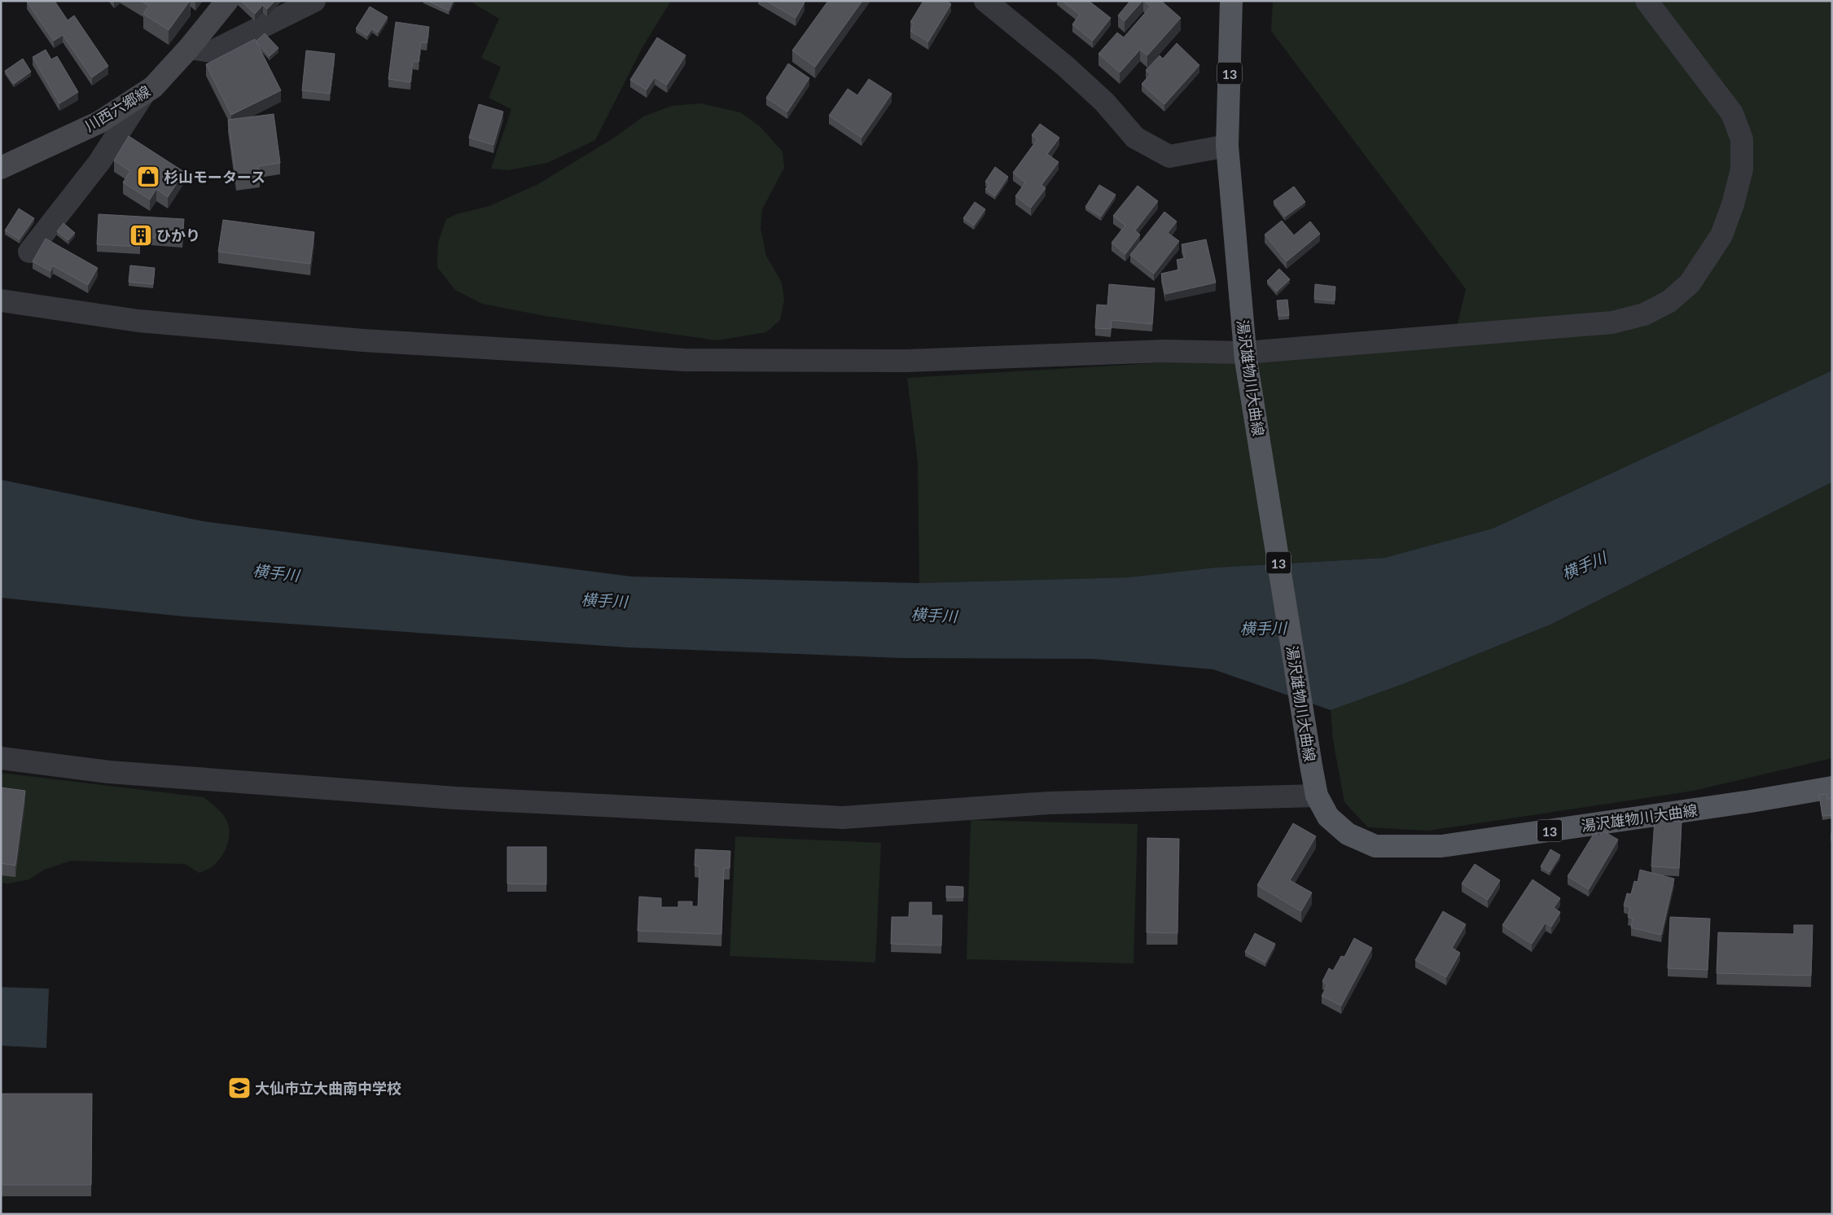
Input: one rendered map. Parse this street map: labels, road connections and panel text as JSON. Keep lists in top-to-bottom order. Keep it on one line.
{"streets":{"main road":["13","川西六郷線","湯沢雄物川大曲線"]},"water":["横手川"],"places":{"shop":["杉山モータース"],"building":["ひかり"],"school or university":["大仙市立大曲南中学校"]}}
